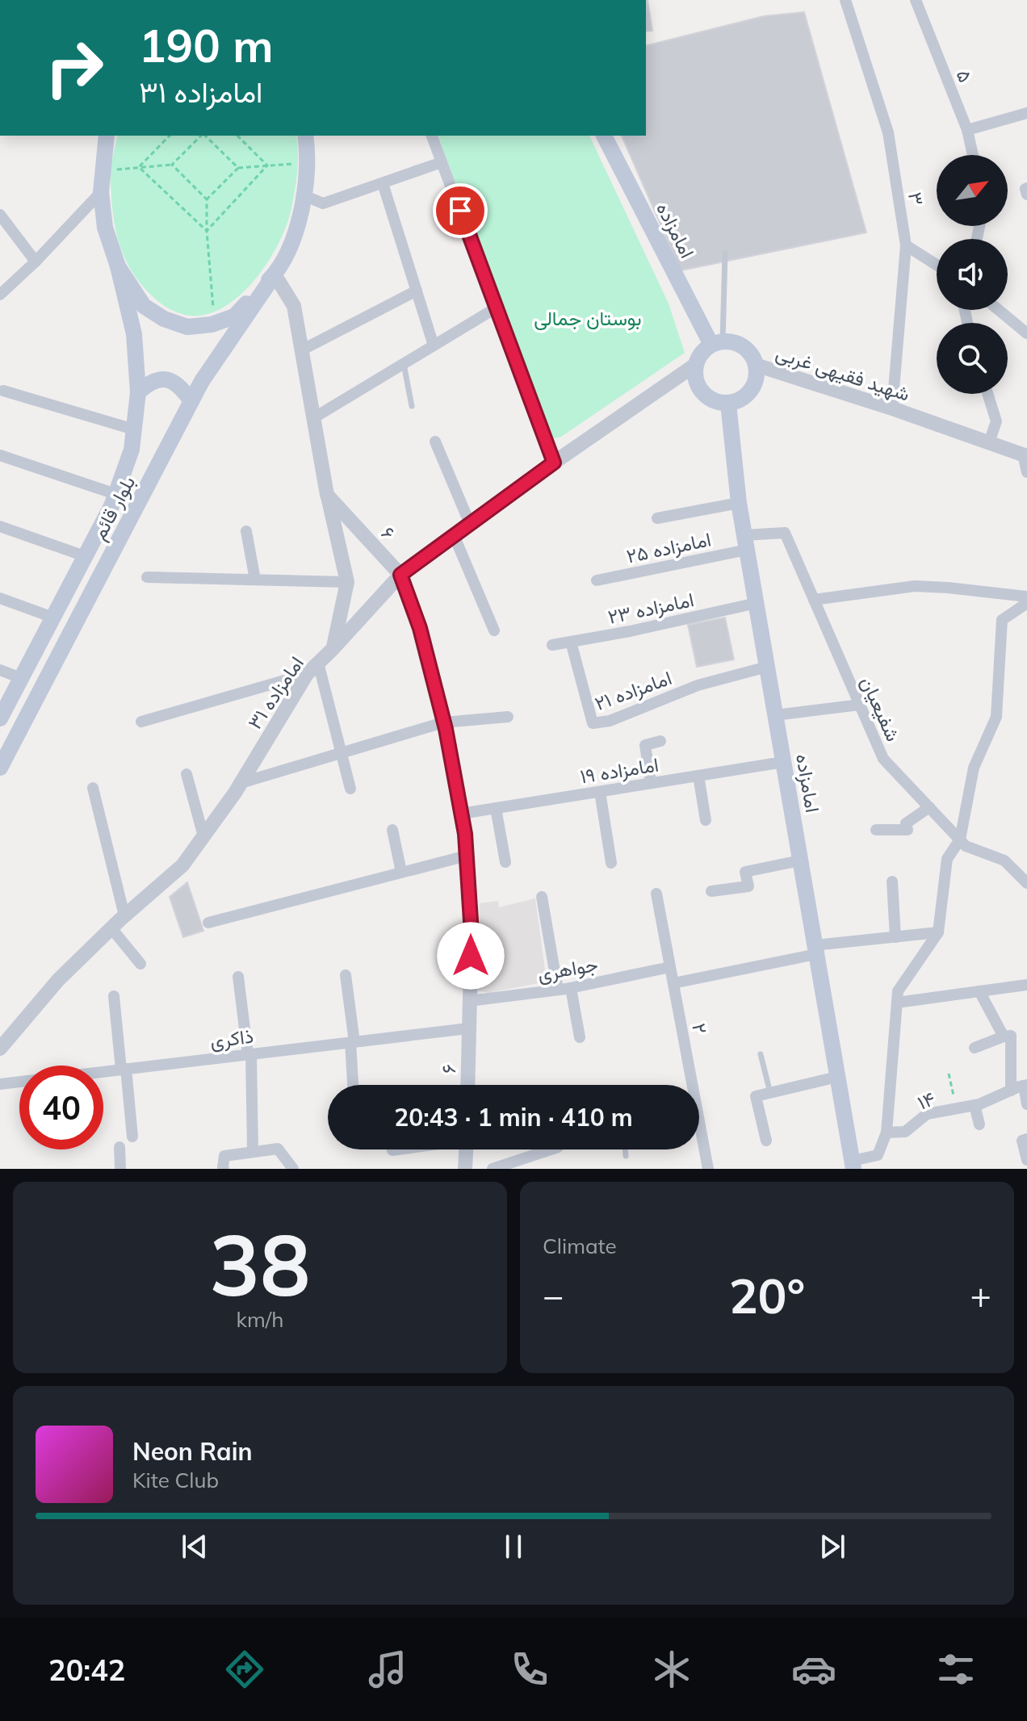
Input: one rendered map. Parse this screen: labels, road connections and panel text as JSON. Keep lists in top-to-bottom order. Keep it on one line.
{"streets":{"main road":["امامزاده","بلوار قائم"],"street":["۵","۳","شهید فقیهی غربی","۶","امامزاده ۲۵","امامزاده ۲۳","امامزاده ۲۱","امامزاده ۳۱","شفیعیان","امامزاده ۱۹","جواهری","۲","ذاکری","۱۴"]},"crossings":[["۳","شهید فقیهی غربی"],["امامزاده","شهید فقیهی غربی"],["امامزاده","امامزاده ۲۵"],["امامزاده","امامزاده ۲۳"],["امامزاده","امامزاده ۲۱"],["امامزاده","امامزاده ۳۱"],["امامزاده","شفیعیان"],["امامزاده","امامزاده ۱۹"],["شهید فقیهی غربی","امامزاده ۳۱"],["۶","امامزاده ۳۱"],["۶","امامزاده ۱۹"],["۶","جواهری"],["۶","ذاکری"],["امامزاده ۲۵","شفیعیان"],["امامزاده ۲۳","امامزاده ۲۱"],["جواهری","۲"]],"parks":["بوستان جمالی"],"north":"top right","page":{"turn":["190 m","امامزاده ۳۱"],"limit":"40","trip":"20:43 · 1 min · 410 m","tile":[["38","km/h"],"Climate"],"heat":["−","20°","+"],"song":["Neon Rain","Kite Club"],"tabs":"20:42"}}
